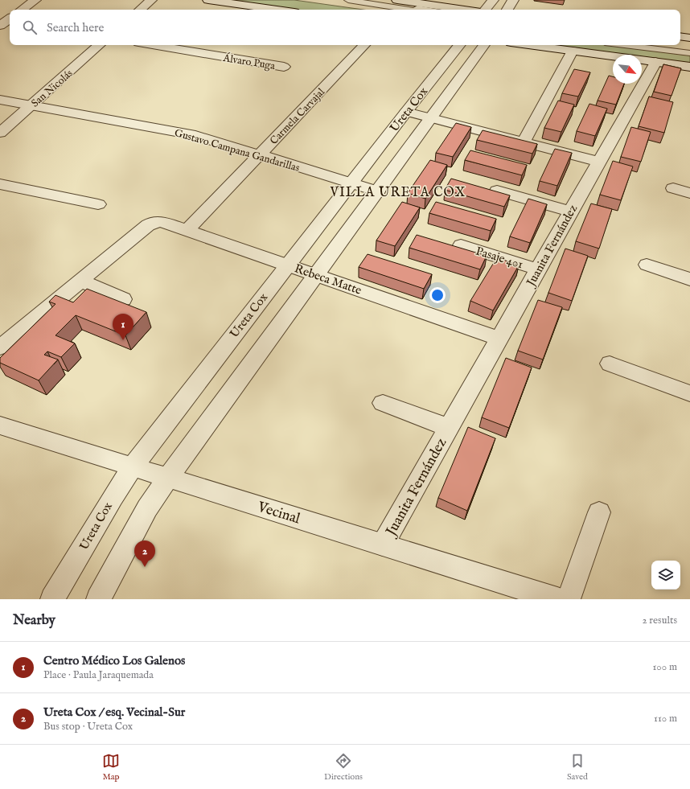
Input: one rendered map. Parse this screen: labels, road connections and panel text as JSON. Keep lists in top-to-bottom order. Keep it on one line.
{"streets":{"street":["Álvaro Puga","San Nicolás","Ureta Cox","Carmela Carvajal","Gustavo Campana Gandarillas","Juanita Fernández","Pasaje 401","Rebeca Matte","Vecinal"]},"crossings":[["San Nicolás","Gustavo Campana Gandarillas"],["Ureta Cox","Gustavo Campana Gandarillas"],["Ureta Cox","Rebeca Matte"],["Ureta Cox","Vecinal"],["Carmela Carvajal","Gustavo Campana Gandarillas"],["Carmela Carvajal","Rebeca Matte"],["Juanita Fernández","Pasaje 401"],["Juanita Fernández","Rebeca Matte"],["Juanita Fernández","Vecinal"]],"districts":["VILLA URETA COX"],"north":"bottom right","page":{"search":"Search here","pins":["1","2"],"heading":["Nearby","2 results"],"list":[{"mark":"1","name":"Centro Médico Los Galenos","note":"Place · Paula Jaraquemada","value":"100 m"},{"mark":"2","name":"Ureta Cox / esq. Vecinal-Sur","note":"Bus stop · Ureta Cox","value":"110 m"}],"nav":["Map","Directions","Saved"]}}
